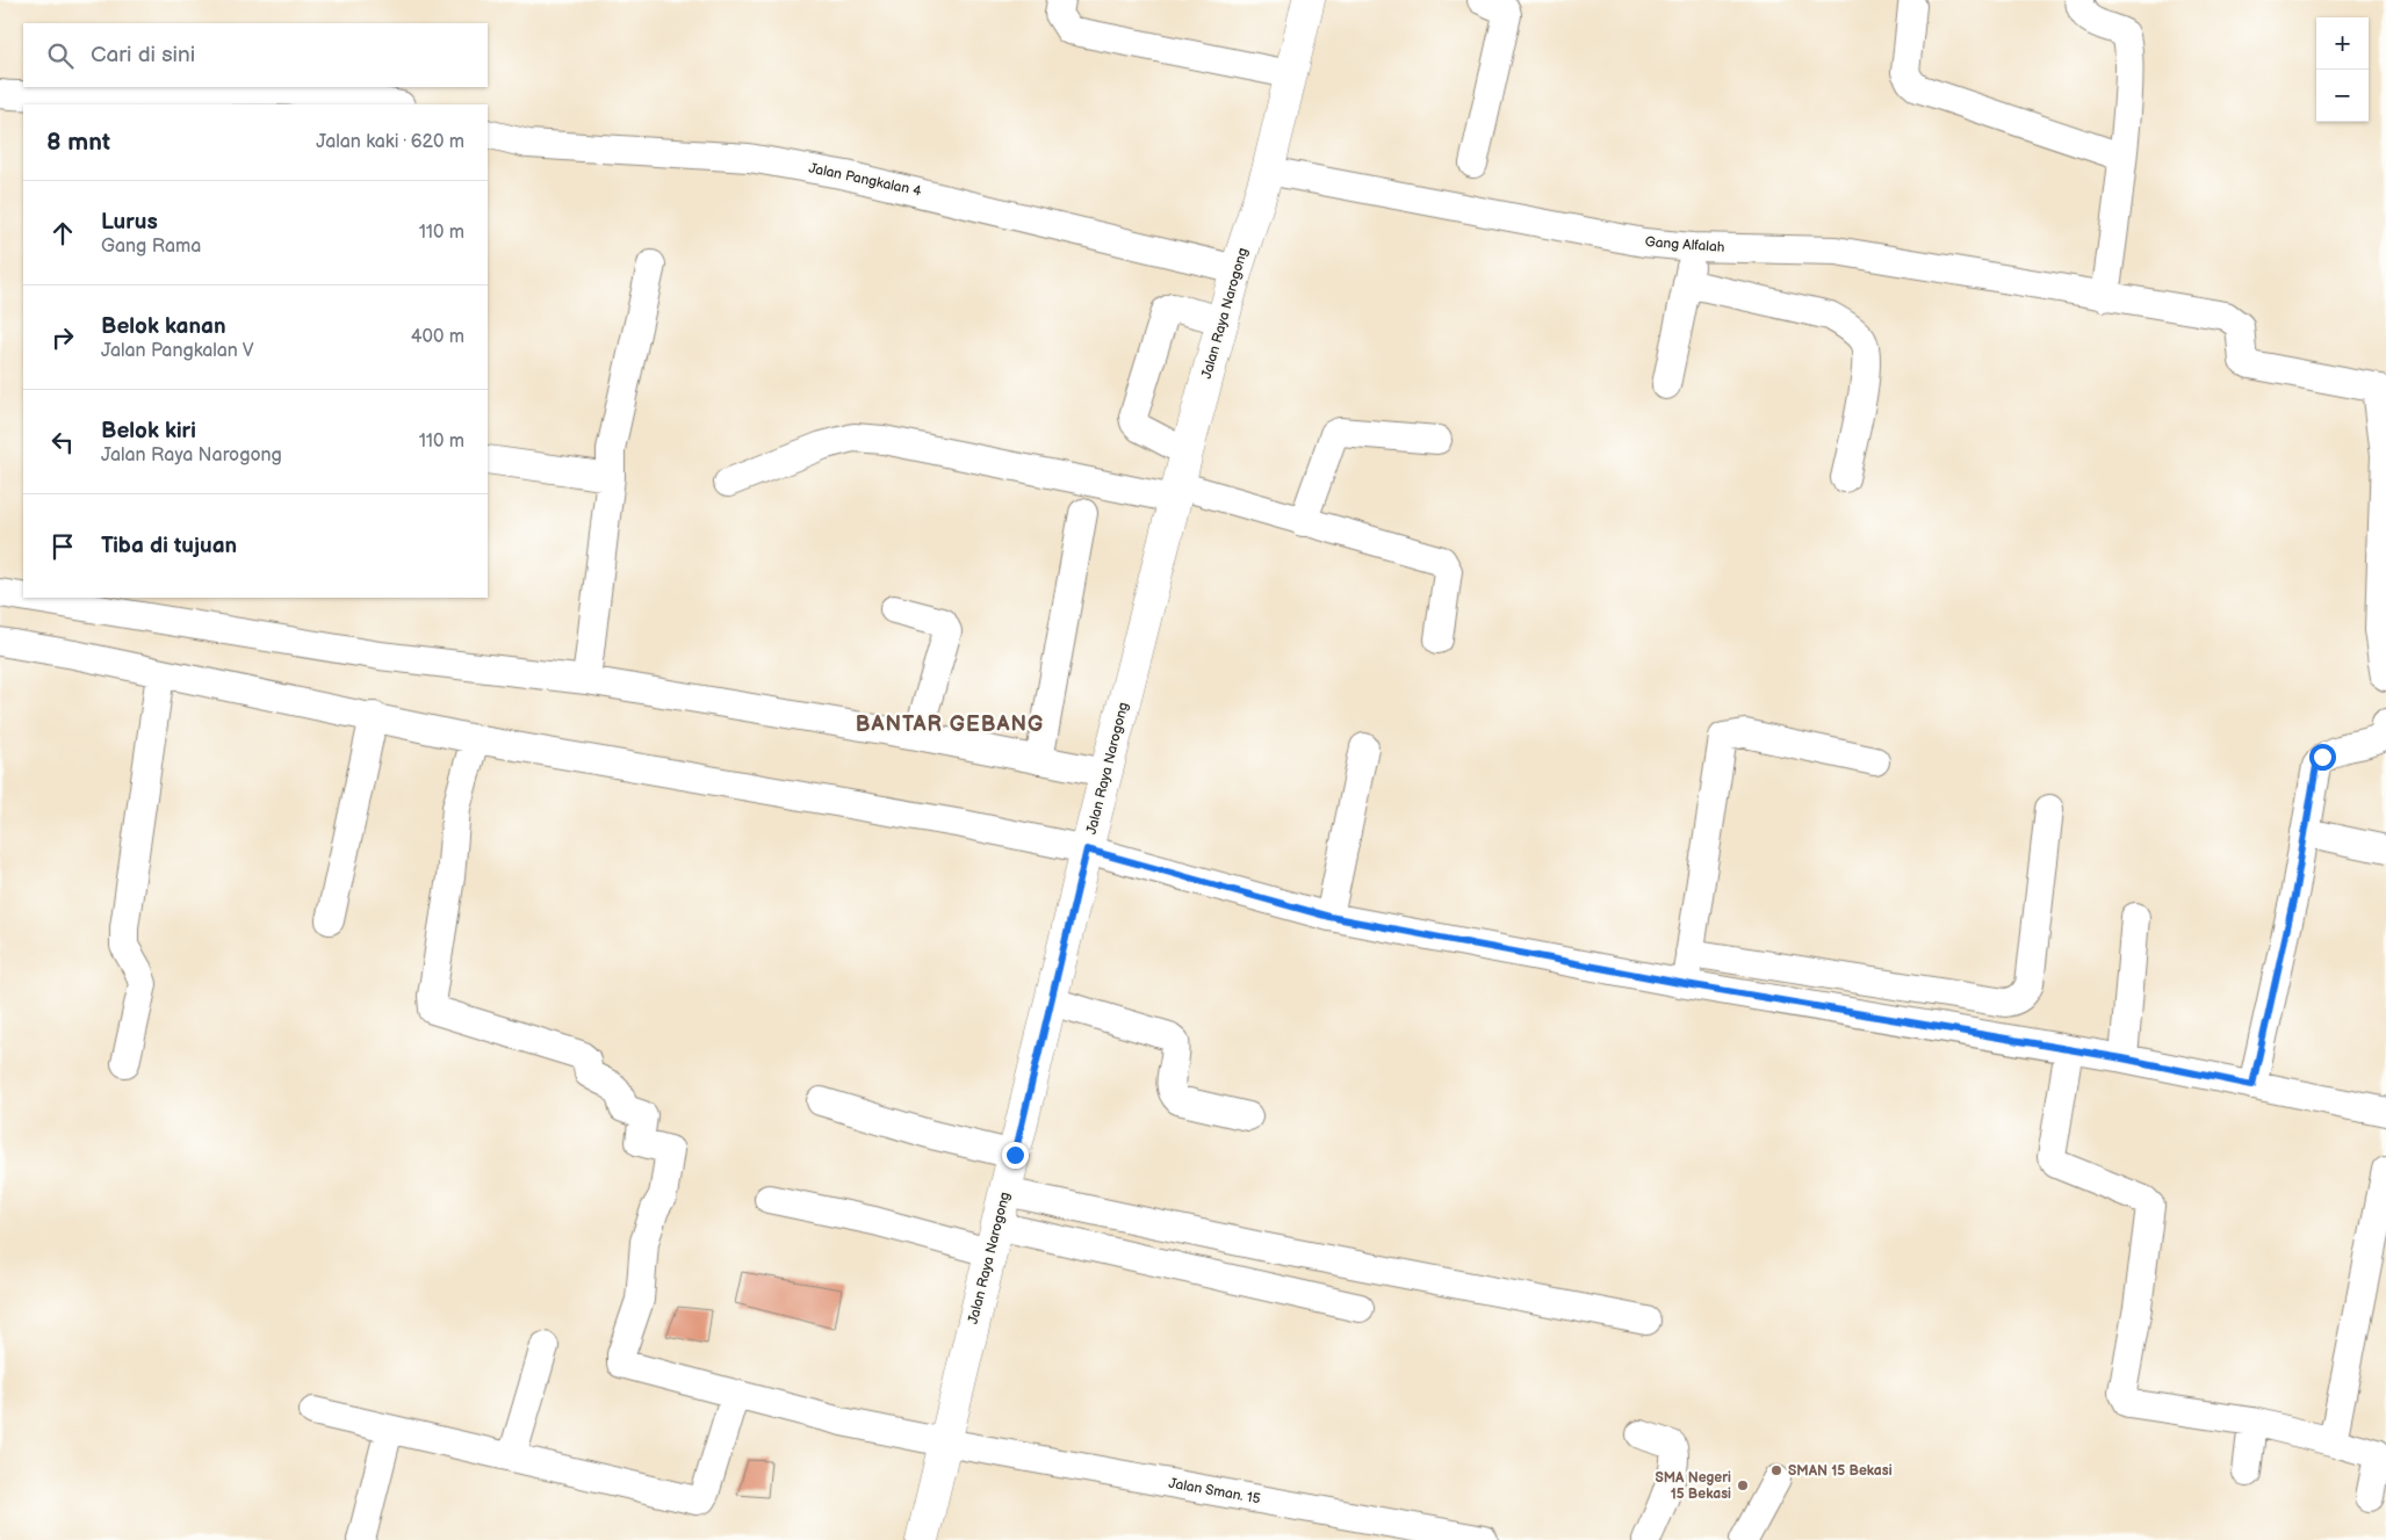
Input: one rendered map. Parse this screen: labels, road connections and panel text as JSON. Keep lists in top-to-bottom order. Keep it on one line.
{"streets":{"main road":["Jalan Raya Narogong"],"street":["Jalan Pangkalan 4","Gang Alfalah","Jalan Sman. 15"]},"crossings":[["Jalan Pangkalan 4","Jalan Raya Narogong"],["Gang Alfalah","Jalan Raya Narogong"],["Jalan Raya Narogong","Jalan Sman. 15"]],"districts":["BANTAR GEBANG"],"places":["SMAN 15 Bekasi","SMA Negeri 15 Bekasi"],"page":{"map_buttons":["+","−"],"search":"Cari di sini","heading":["8 mnt","Jalan kaki · 620 m"],"list":[["Lurus","Gang Rama","110 m"],["Belok kanan","Jalan Pangkalan V","400 m"],["Belok kiri","Jalan Raya Narogong","110 m"],"Tiba di tujuan"]}}
